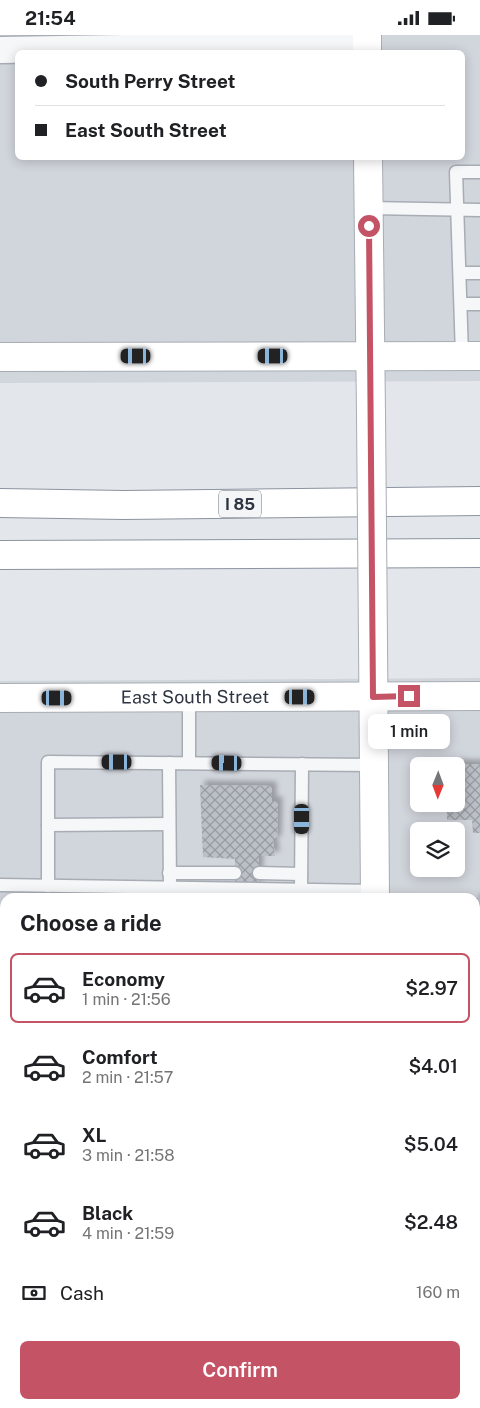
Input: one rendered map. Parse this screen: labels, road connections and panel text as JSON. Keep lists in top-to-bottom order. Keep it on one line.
{"streets":{"main road":["I 85","East South Street"]},"north":"bottom","page":{"status":"21:54","banner":["South Perry Street","East South Street"],"bubble":"1 min","heading":"Choose a ride","list":[{"name":"Economy","note":"1 min · 21:56","value":"$2.97"},{"name":"Comfort","note":"2 min · 21:57","value":"$4.01"},{"name":"XL","note":"3 min · 21:58","value":"$5.04"},{"name":"Black","note":"4 min · 21:59","value":"$2.48"}],"pay":["Cash","160 m"],"buttons":"Confirm"}}
